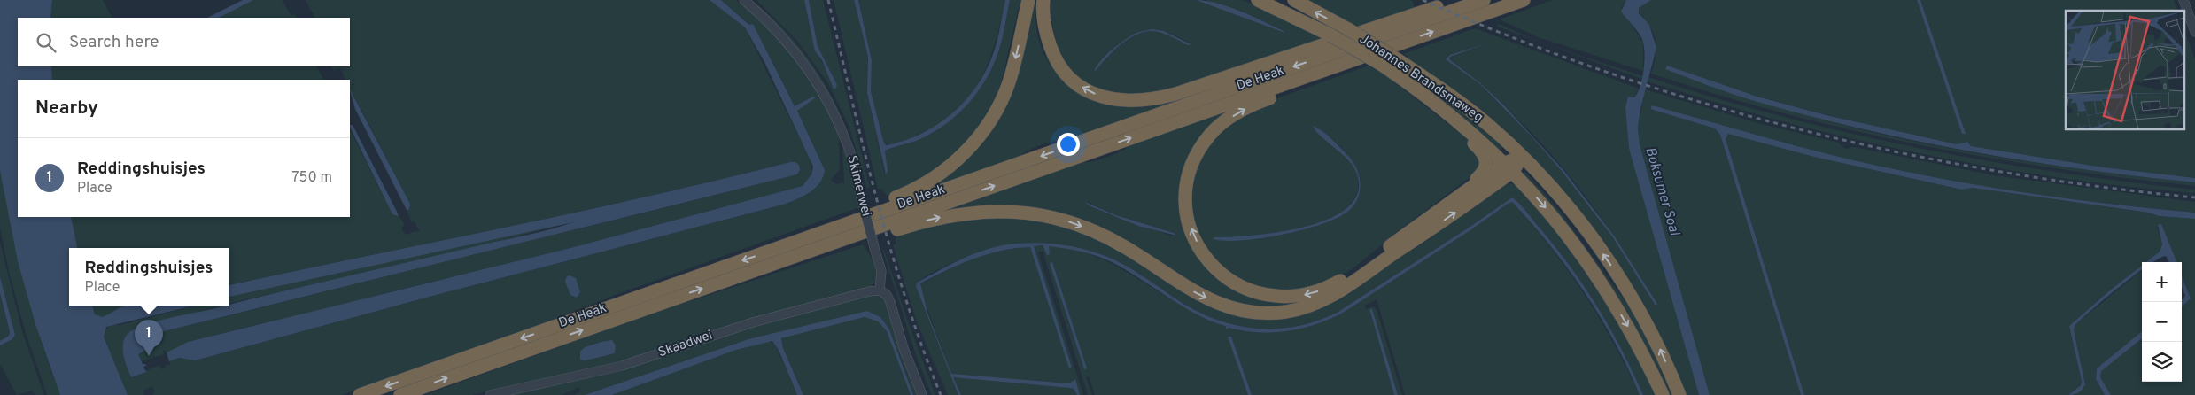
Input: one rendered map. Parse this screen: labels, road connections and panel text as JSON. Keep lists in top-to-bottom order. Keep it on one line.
{"streets":{"highway":["De Heak","Johannes Brandsmaweg"],"street":["Skimerwei","Skaadwei"]},"crossings":[["Skimerwei","Skaadwei"]],"water":["Boksumer Soal"],"page":{"search":"Search here","heading":"Nearby","list":[{"mark":"1","name":"Reddingshuisjes","note":"Place","value":"750 m"}],"popup":["Reddingshuisjes","Place"],"map_buttons":["+","−"],"pins":"1"}}
